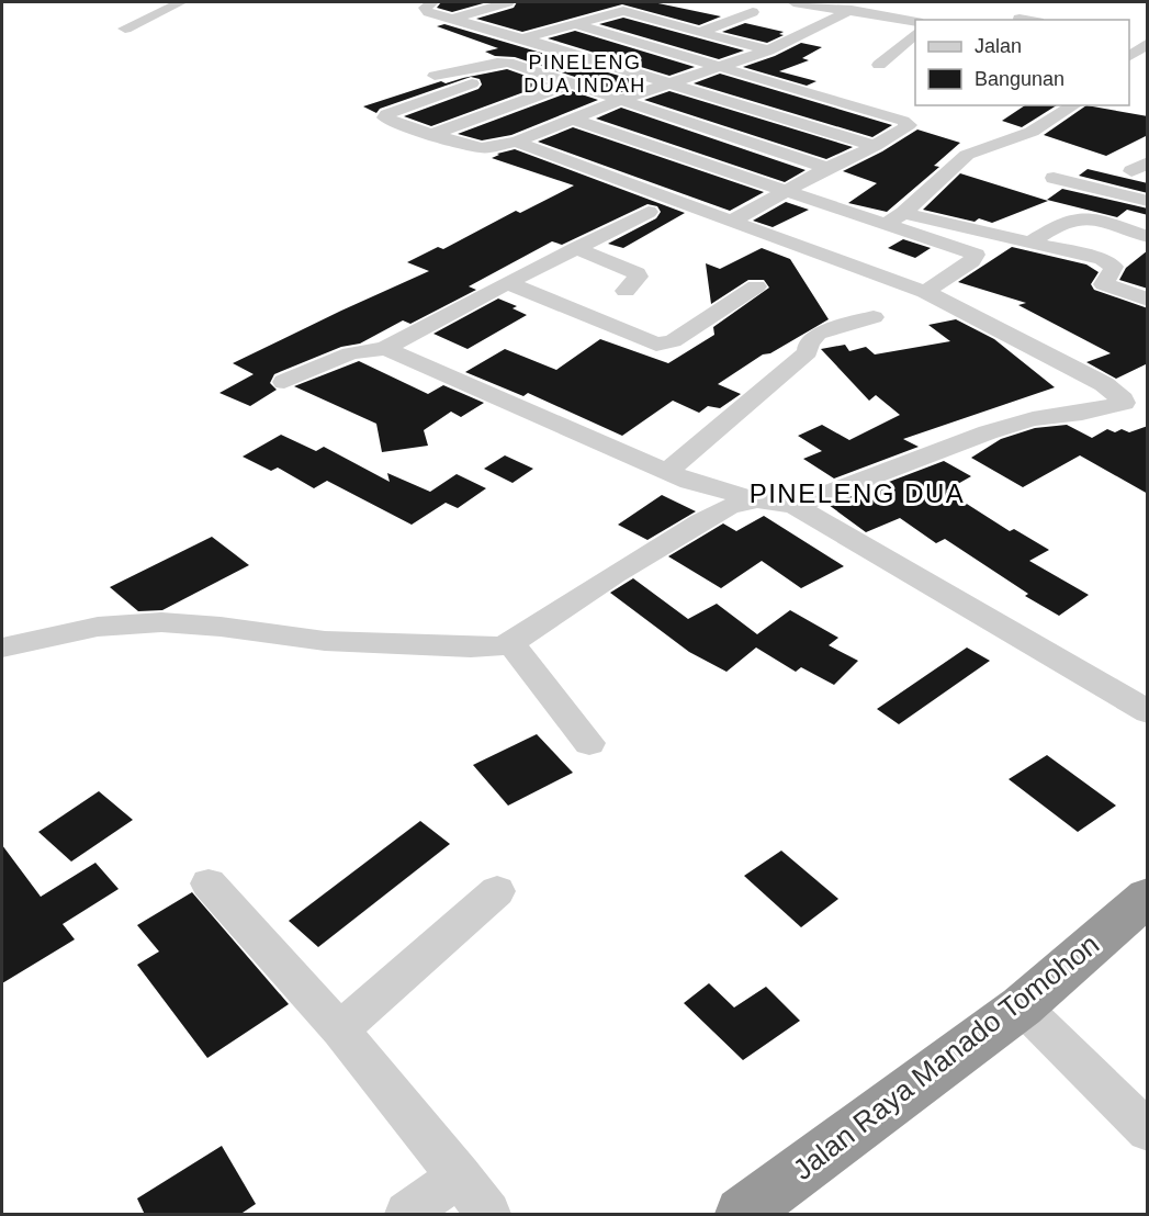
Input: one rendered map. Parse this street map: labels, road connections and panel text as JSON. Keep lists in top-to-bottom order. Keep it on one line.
{"streets":{"highway":["Jalan Raya Manado Tomohon"]},"districts":["PINELENG DUA INDAH","PINELENG DUA"],"legend":["Jalan","Bangunan"]}
